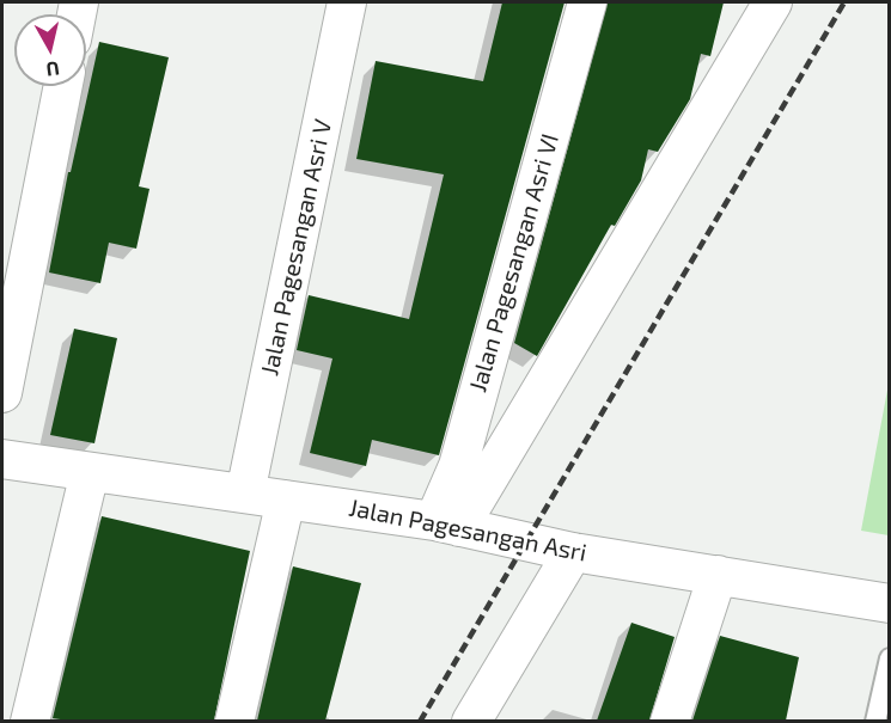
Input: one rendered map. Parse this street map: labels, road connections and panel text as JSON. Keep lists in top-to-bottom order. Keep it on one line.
{"streets":{"street":["Jalan Pagesangan Asri V","Jalan Pagesangan Asri VI","Jalan Pagesangan Asri"]},"crossings":[["Jalan Pagesangan Asri V","Jalan Pagesangan Asri"],["Jalan Pagesangan Asri VI","Jalan Pagesangan Asri"]],"north":"bottom"}
